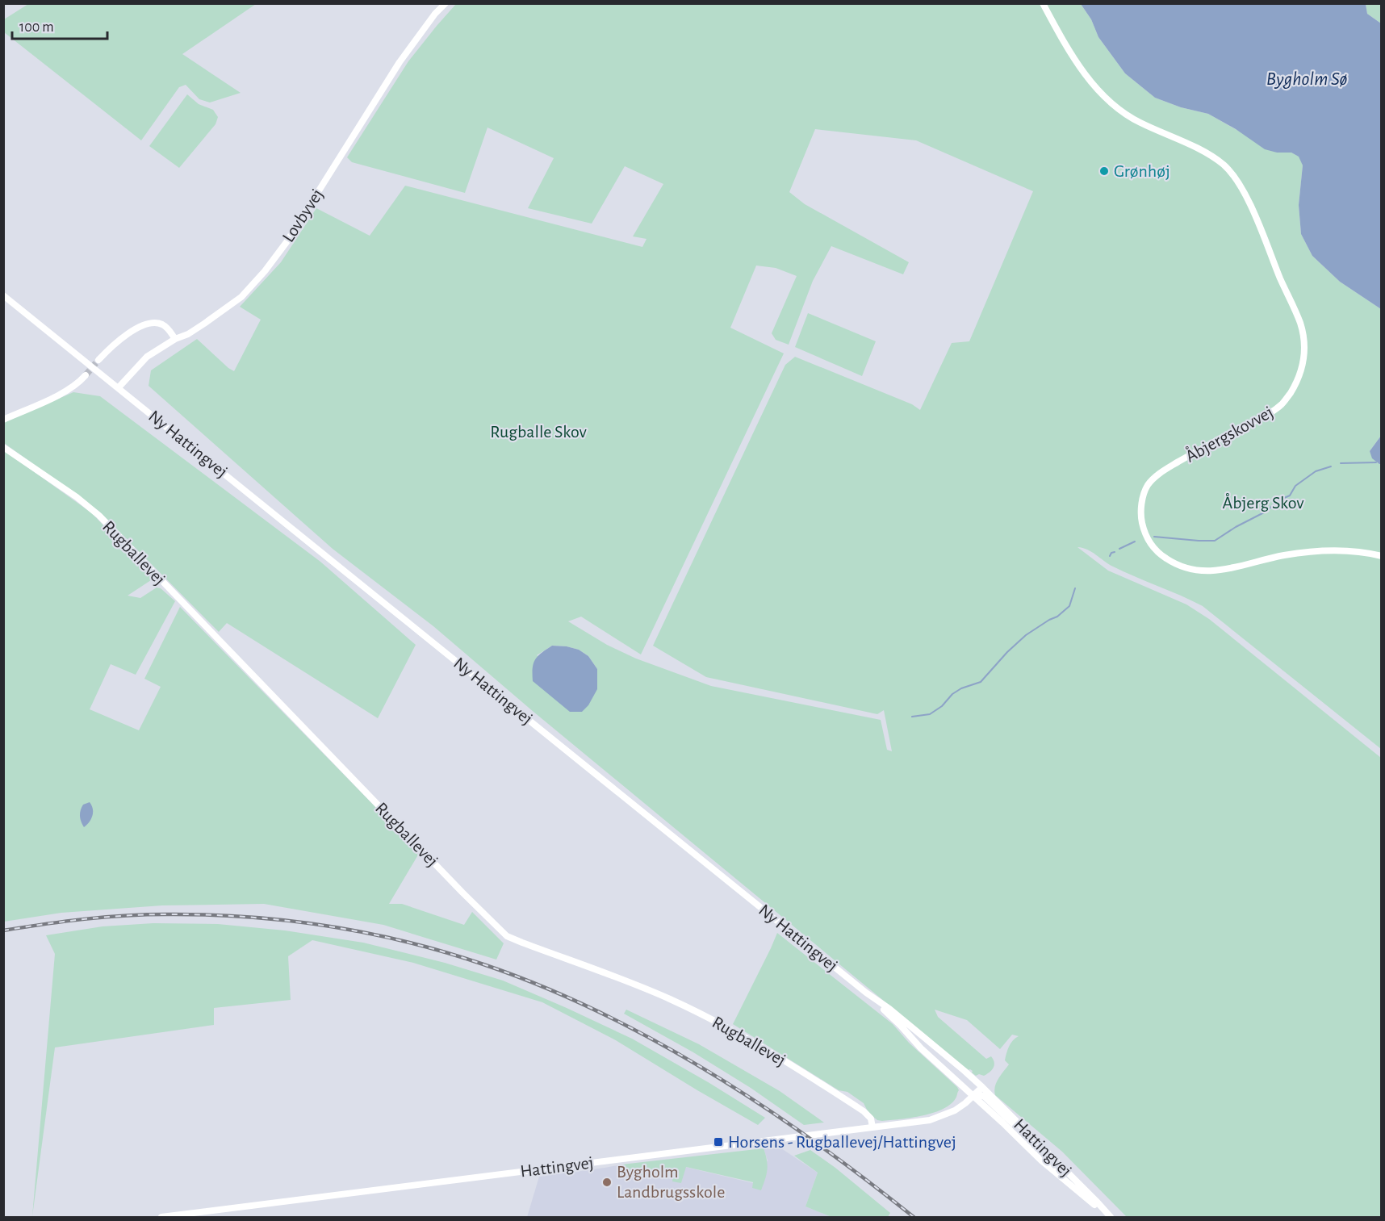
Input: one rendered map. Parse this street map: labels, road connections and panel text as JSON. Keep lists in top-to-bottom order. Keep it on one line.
{"streets":{"street":["Lovbyvej","Åbjergskovvej","Ny Hattingvej","Rugballevej","Hattingvej"]},"crossings":[["Lovbyvej","Ny Hattingvej"],["Ny Hattingvej","Hattingvej"],["Rugballevej","Hattingvej"]],"water":["Bygholm Sø"],"parks":["Rugballe Skov","Åbjerg Skov"],"places":{"other":["Grønhøj","Bygholm Landbrugsskole"],"transit":["Horsens - Rugballevej/Hattingvej"]},"scale_bar":"100 m"}
